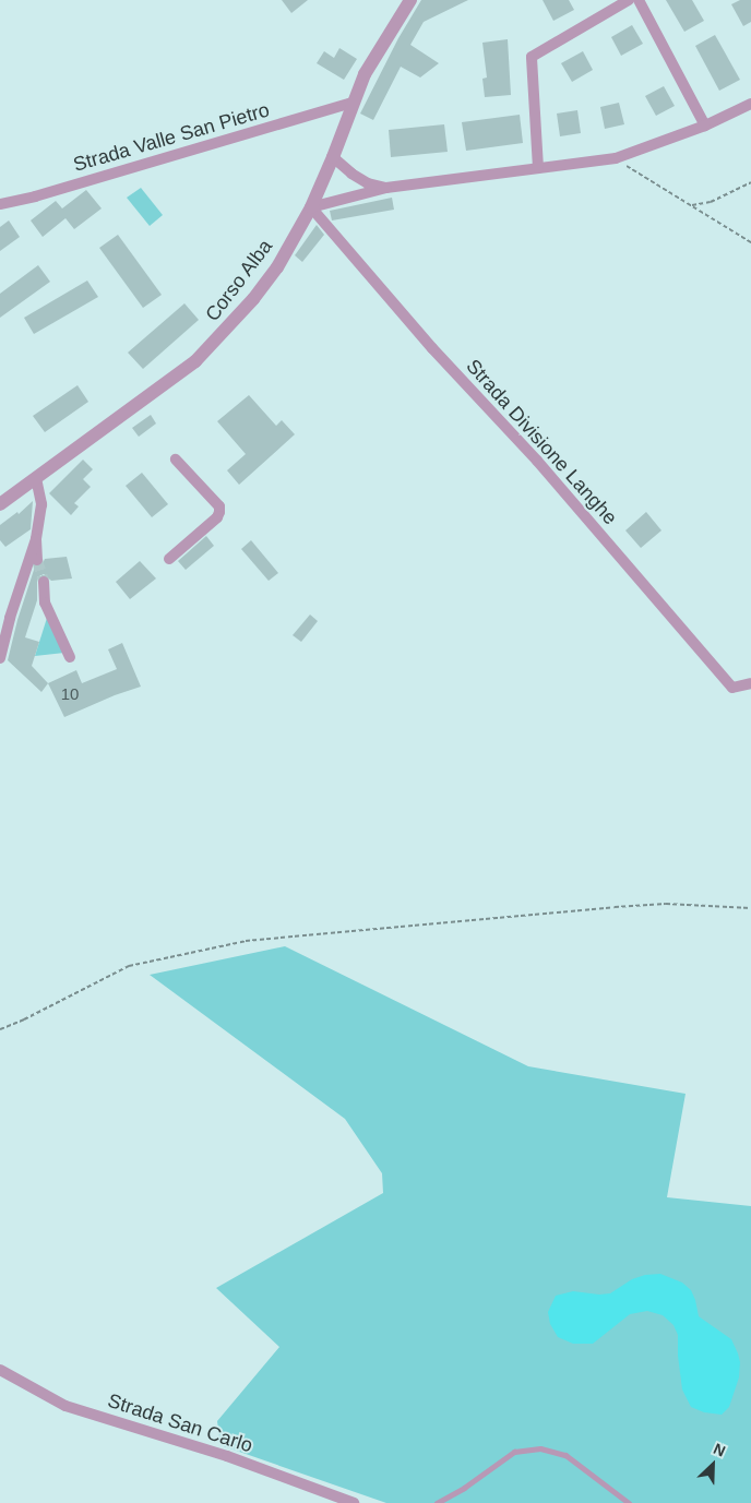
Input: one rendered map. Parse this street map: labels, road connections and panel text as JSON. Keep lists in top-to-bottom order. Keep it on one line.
{"streets":{"street":["Strada Valle San Pietro","Corso Alba","Strada Divisione Langhe","Strada San Carlo"]},"crossings":[["Strada Valle San Pietro","Corso Alba"],["Corso Alba","Strada Divisione Langhe"]],"house_numbers":["10"],"north":"top right"}
